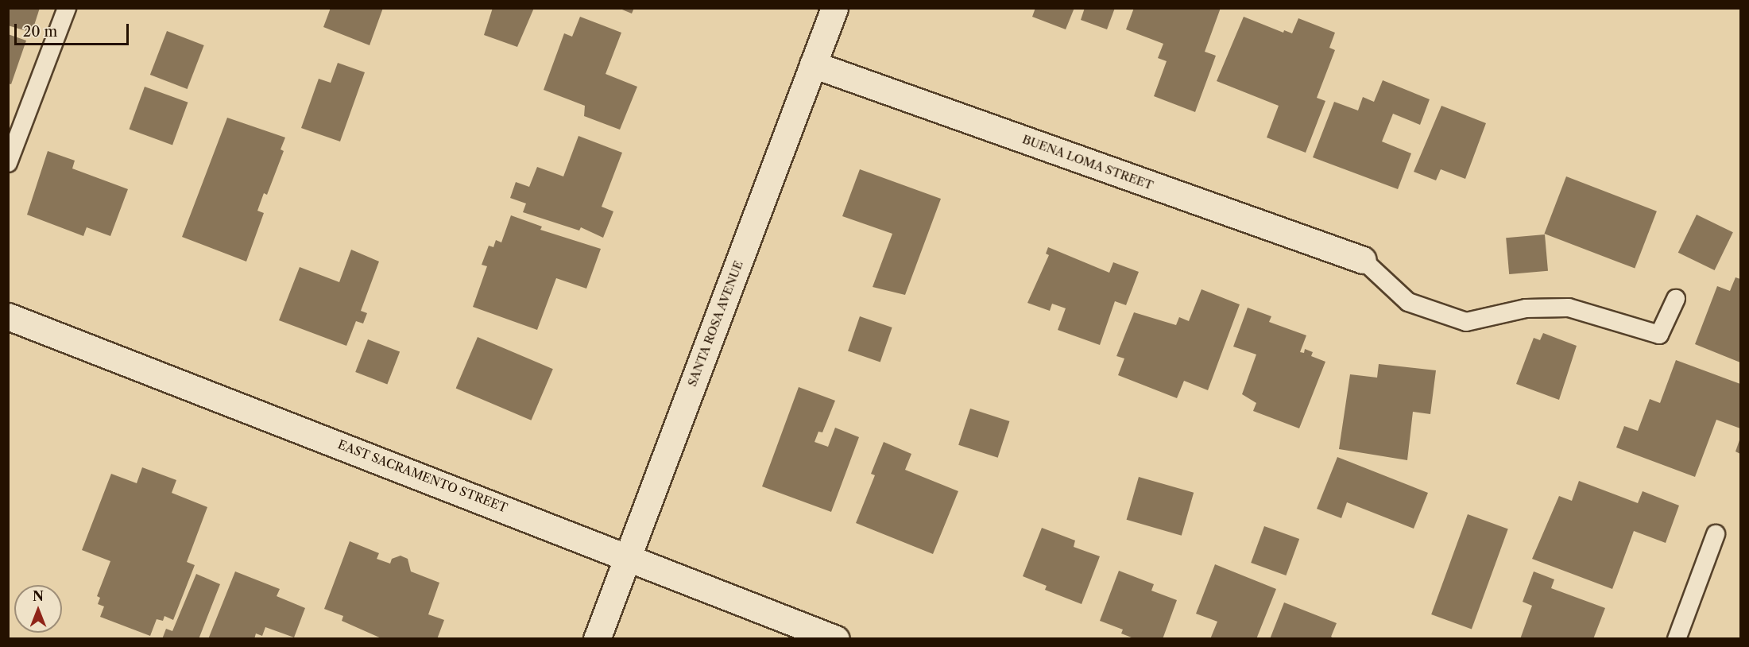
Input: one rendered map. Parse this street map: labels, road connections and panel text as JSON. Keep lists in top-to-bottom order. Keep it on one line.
{"streets":{"street":["BUENA LOMA STREET","SANTA ROSA AVENUE","EAST SACRAMENTO STREET"]},"crossings":[["BUENA LOMA STREET","SANTA ROSA AVENUE"],["SANTA ROSA AVENUE","EAST SACRAMENTO STREET"]],"scale_bar":"20 m","north":"top"}
